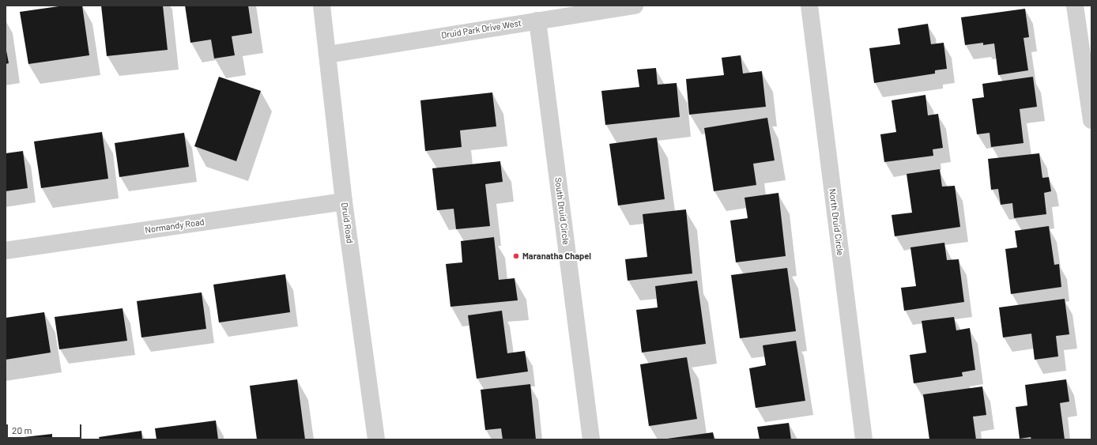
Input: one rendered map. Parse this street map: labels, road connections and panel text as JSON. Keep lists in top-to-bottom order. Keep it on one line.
{"streets":{"street":["Druid Park Drive West","South Druid Circle","North Druid Circle","Druid Road","Normandy Road"]},"crossings":[["Druid Park Drive West","South Druid Circle"],["Druid Park Drive West","Druid Road"],["Druid Road","Normandy Road"]],"places":["Maranatha Chapel"],"scale_bar":"20 m"}
